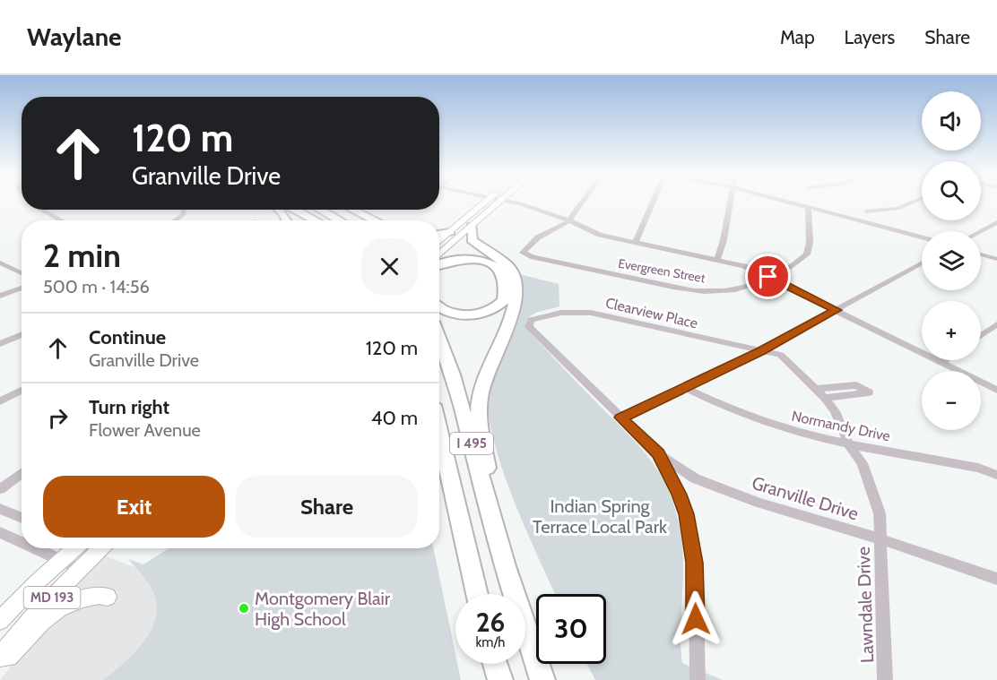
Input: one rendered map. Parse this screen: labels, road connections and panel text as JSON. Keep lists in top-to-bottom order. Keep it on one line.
{"streets":{"highway":["I 495"],"main road":["MD 193"],"street":["Evergreen Street","Clearview Place","Normandy Drive","Granville Drive","Lawndale Drive"]},"crossings":[["Clearview Place","Granville Drive"],["Clearview Place","Lawndale Drive"],["Normandy Drive","Lawndale Drive"],["Granville Drive","Lawndale Drive"]],"parks":["Indian Spring Terrace Local Park"],"places":["Montgomery Blair High School"],"page":{"header":"Waylane","nav":["Map","Layers","Share"],"map_buttons":["+","−"],"turn":["120 m","Granville Drive"],"heading":["2 min","500 m · 14:56"],"list":[{"name":"Continue","note":"Granville Drive","value":"120 m"},{"name":"Turn right","note":"Flower Avenue","value":"40 m"}],"buttons":["Exit","Share"],"speed":"26 km/h","limit":"30"}}
